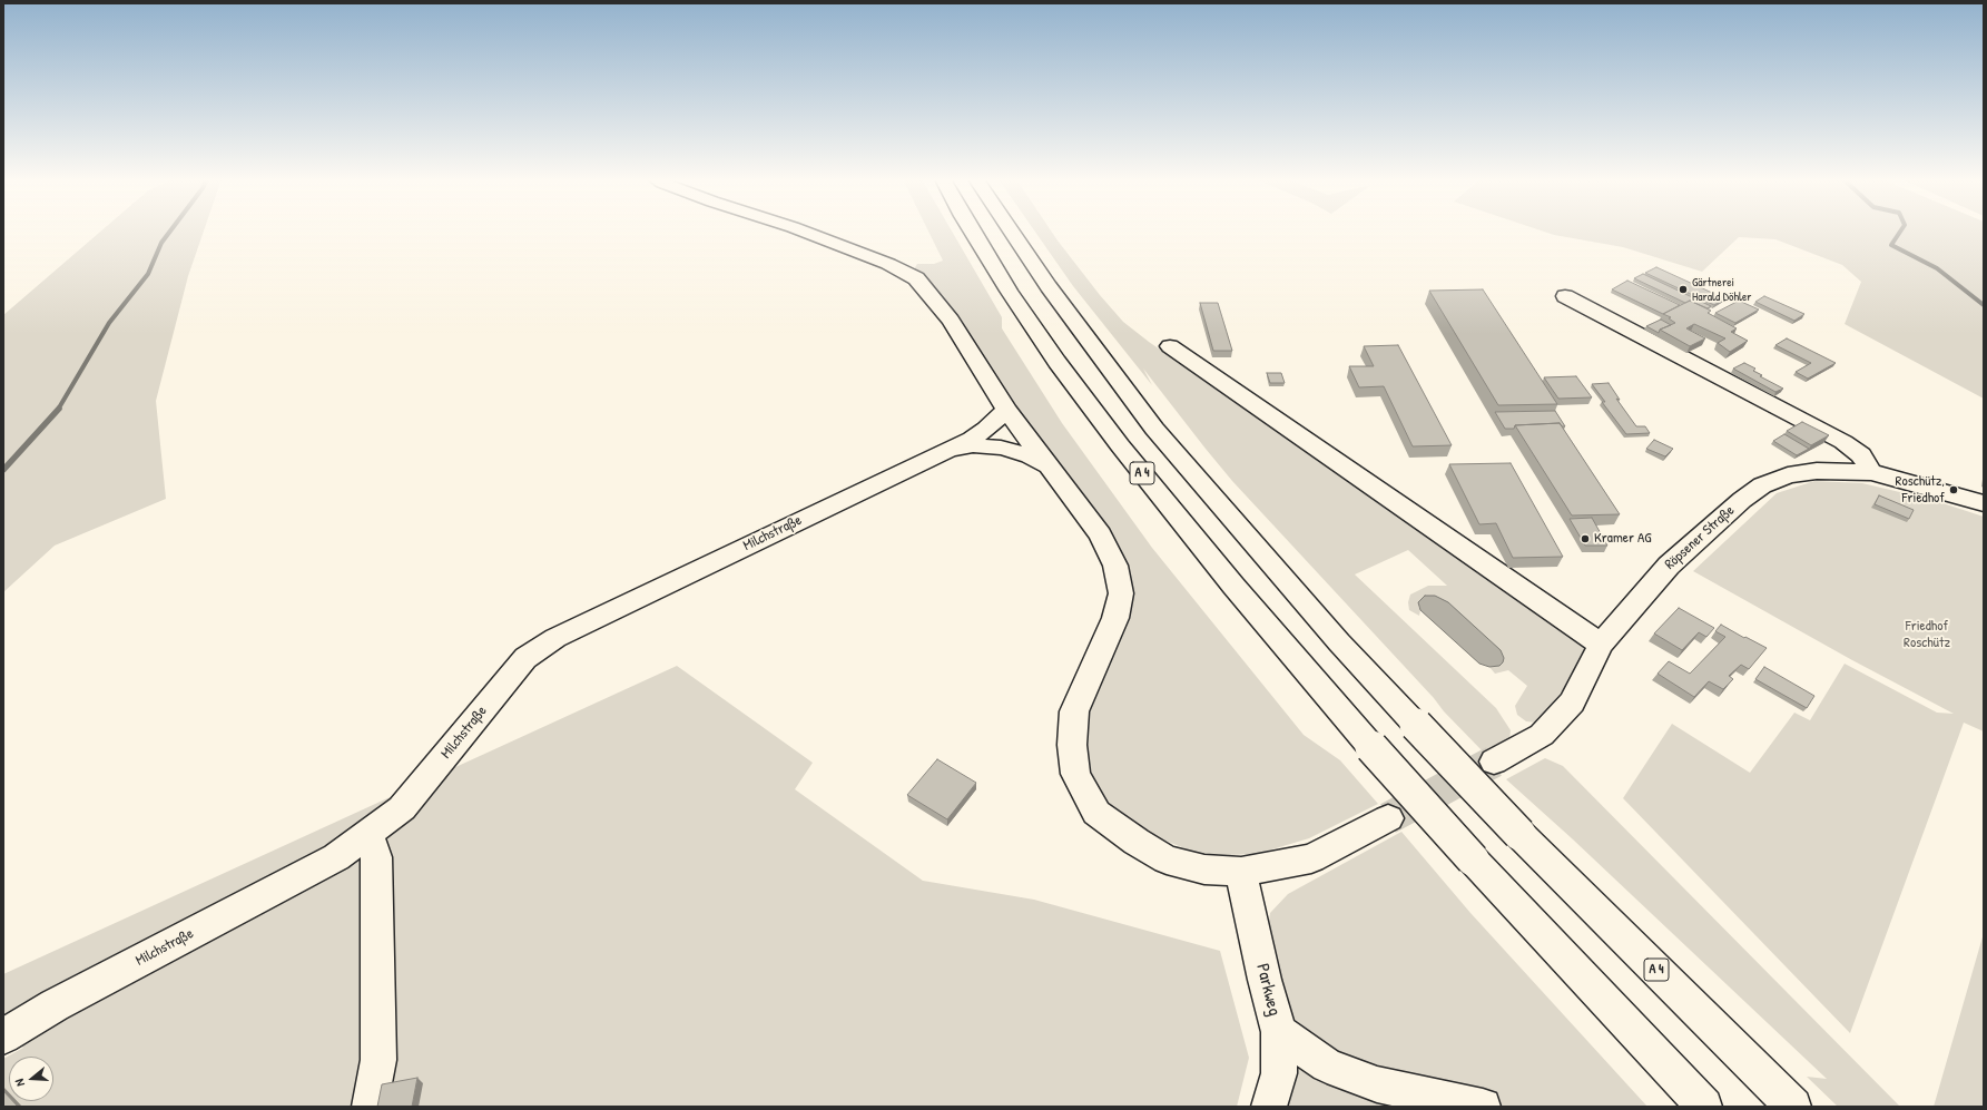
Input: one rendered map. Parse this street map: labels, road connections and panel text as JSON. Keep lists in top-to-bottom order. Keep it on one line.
{"streets":{"main road":["A 4","Milchstraße","Röpsener Straße","Parkweg"]},"parks":["Friedhof Roschütz"],"places":["Gärtnerei Harald Döhler","Roschütz, Friedhof","Kramer AG"],"north":"left"}
